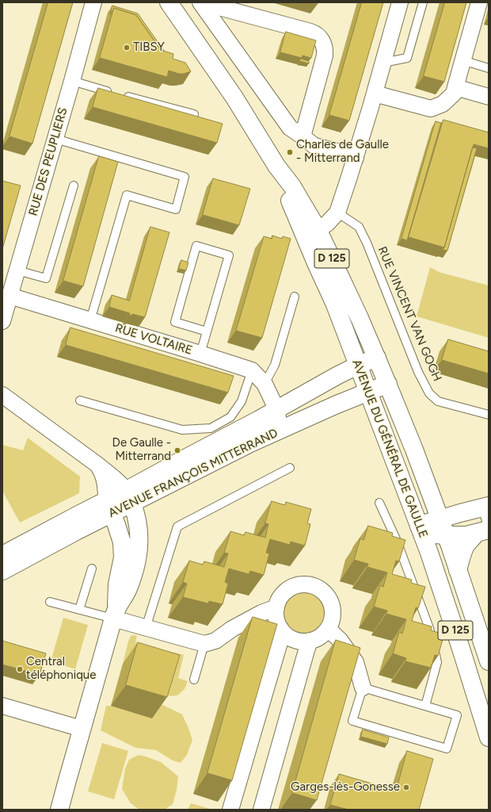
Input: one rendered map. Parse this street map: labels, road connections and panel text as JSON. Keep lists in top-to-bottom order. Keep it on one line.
{"streets":{"street":["RUE DES PEUPLIERS","D 125","RUE VOLTAIRE","AVENUE DU GÉNÉRAL DE GAULLE","AVENUE FRANÇOIS MITTERRAND"],"lane":["RUE VINCENT VAN GOGH"]},"crossings":[["RUE DES PEUPLIERS","RUE VOLTAIRE"],["RUE VOLTAIRE","AVENUE FRANÇOIS MITTERRAND"],["AVENUE DU GÉNÉRAL DE GAULLE","AVENUE FRANÇOIS MITTERRAND"]],"places":["TIBSY","Charles de Gaulle - Mitterrand","De Gaulle - Mitterrand","Central téléphonique","Garges-lès-Gonesse"]}
